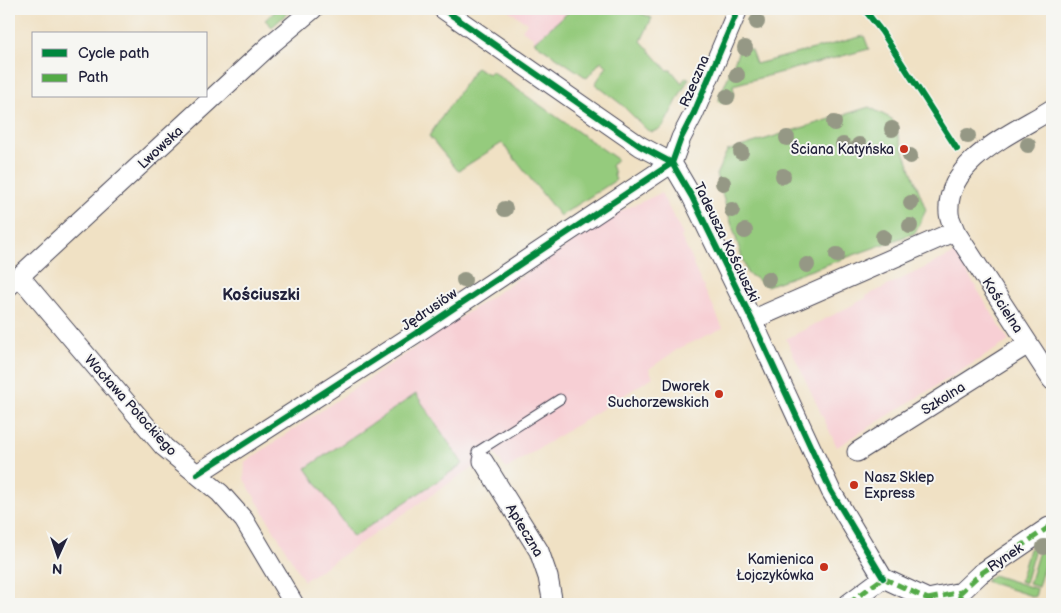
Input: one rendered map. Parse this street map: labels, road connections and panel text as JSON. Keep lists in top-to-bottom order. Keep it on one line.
{"streets":{"street":["Rzeczna","Lwowska","Tadeusza Kościuszki","Kościelna","Jędrusiów","Szkolna","Wacława Potockiego","Apteczna","Rynek"]},"crossings":[["Rzeczna","Tadeusza Kościuszki"],["Rzeczna","Jędrusiów"],["Lwowska","Wacława Potockiego"],["Tadeusza Kościuszki","Jędrusiów"],["Kościelna","Szkolna"],["Jędrusiów","Wacława Potockiego"]],"districts":["Kościuszki"],"places":["Ściana Katyńska","Dworek Suchorzewskich","Nasz Sklep Express","Kamienica Łojczykówka"],"legend":["Cycle path","Path"],"north":"bottom"}
